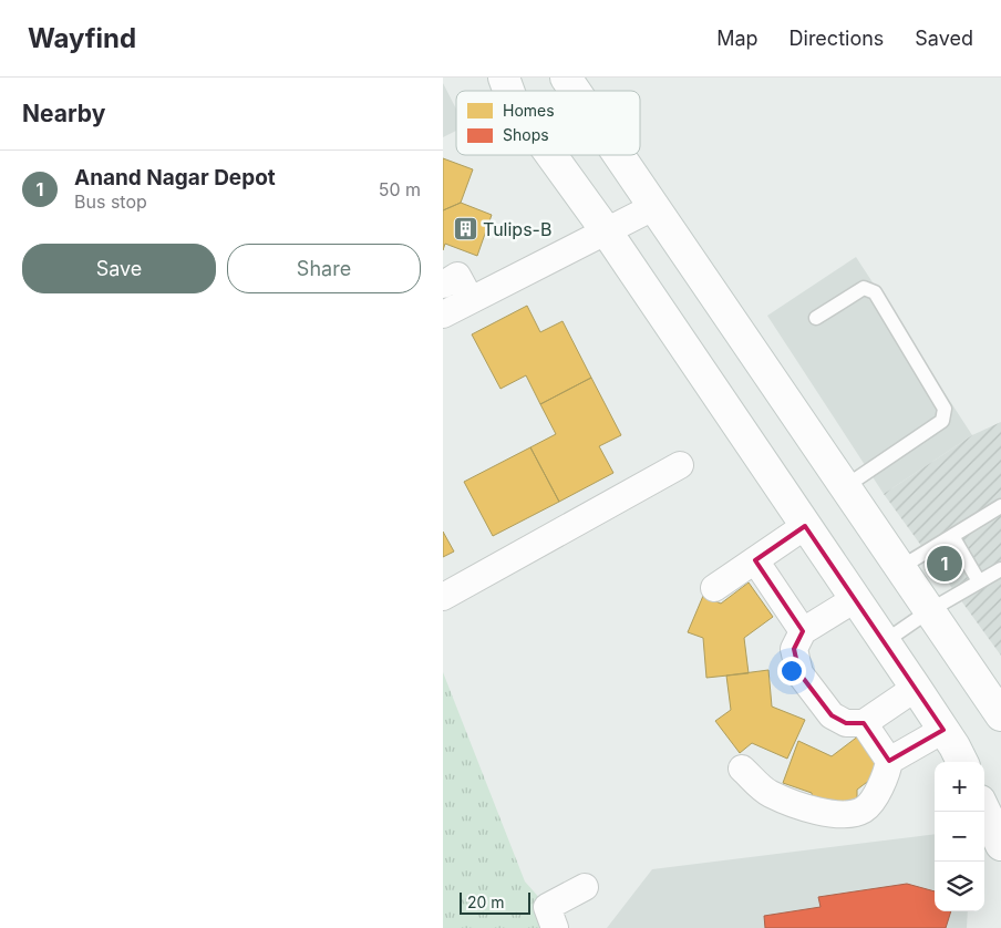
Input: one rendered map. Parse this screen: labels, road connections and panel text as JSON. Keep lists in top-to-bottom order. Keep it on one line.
{"places":{"building":["Tulips-B"]},"legend":["Homes","Shops"],"scale_bar":"20 m","page":{"header":"Wayfind","nav":["Map","Directions","Saved"],"heading":"Nearby","list":[{"mark":"1","name":"Anand Nagar Depot","note":"Bus stop","value":"50 m"}],"buttons":["Save","Share"],"pins":"1","map_buttons":["+","−"],"scale":"20 m"}}
